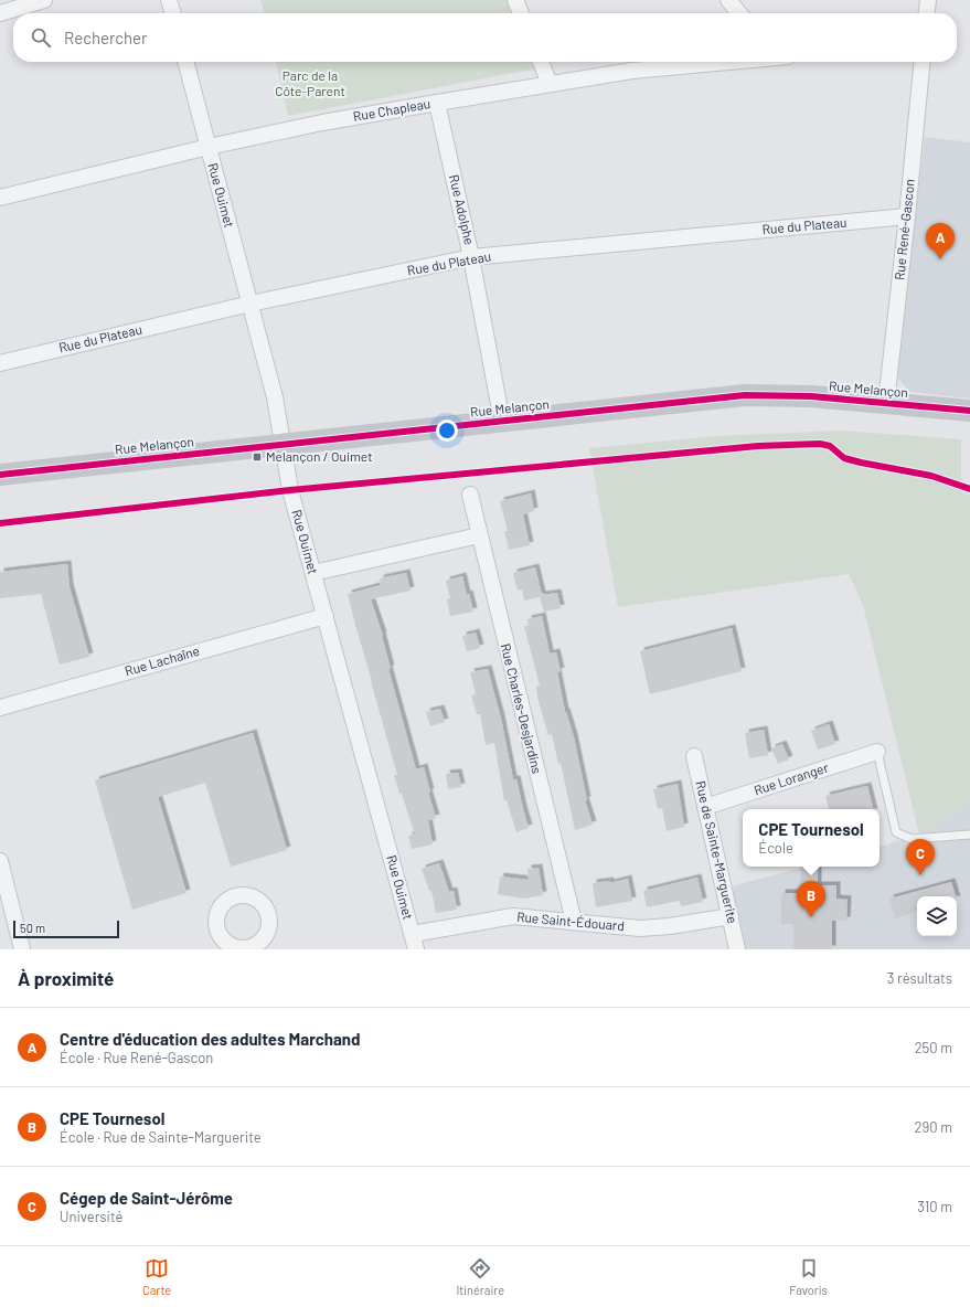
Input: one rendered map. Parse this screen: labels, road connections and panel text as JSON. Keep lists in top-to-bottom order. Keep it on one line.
{"streets":{"street":["Rue Chapleau","Rue Ouimet","Rue Adolphe","Rue du Plateau","Rue René-Gascon","Rue Melançon","Rue Lachaîne","Rue Charles-Desjardins","Rue Loranger","Rue de Sainte-Marguerite","Rue Saint-Édouard"]},"crossings":[["Rue Chapleau","Rue Ouimet"],["Rue Chapleau","Rue Adolphe"],["Rue Ouimet","Rue du Plateau"],["Rue Ouimet","Rue Melançon"],["Rue Ouimet","Rue Lachaîne"],["Rue Ouimet","Rue Saint-Édouard"],["Rue Adolphe","Rue du Plateau"],["Rue Adolphe","Rue Melançon"],["Rue du Plateau","Rue René-Gascon"],["Rue René-Gascon","Rue Melançon"],["Rue Charles-Desjardins","Rue Saint-Édouard"],["Rue Loranger","Rue de Sainte-Marguerite"],["Rue de Sainte-Marguerite","Rue Saint-Édouard"]],"parks":["Parc de la Côte-Parent"],"places":{"transit":["Melançon / Ouimet"]},"scale_bar":"50 m","page":{"search":"Rechercher","pins":["A","C","B"],"popup":["CPE Tournesol","École"],"scale":"50 m","heading":["À proximité","3 résultats"],"list":[{"mark":"A","name":"Centre d'éducation des adultes Marchand","note":"École · Rue René-Gascon","value":"250 m"},{"mark":"B","name":"CPE Tournesol","note":"École · Rue de Sainte-Marguerite","value":"290 m"},{"mark":"C","name":"Cégep de Saint-Jérôme","note":"Université","value":"310 m"}],"nav":["Carte","Itinéraire","Favoris"]}}
